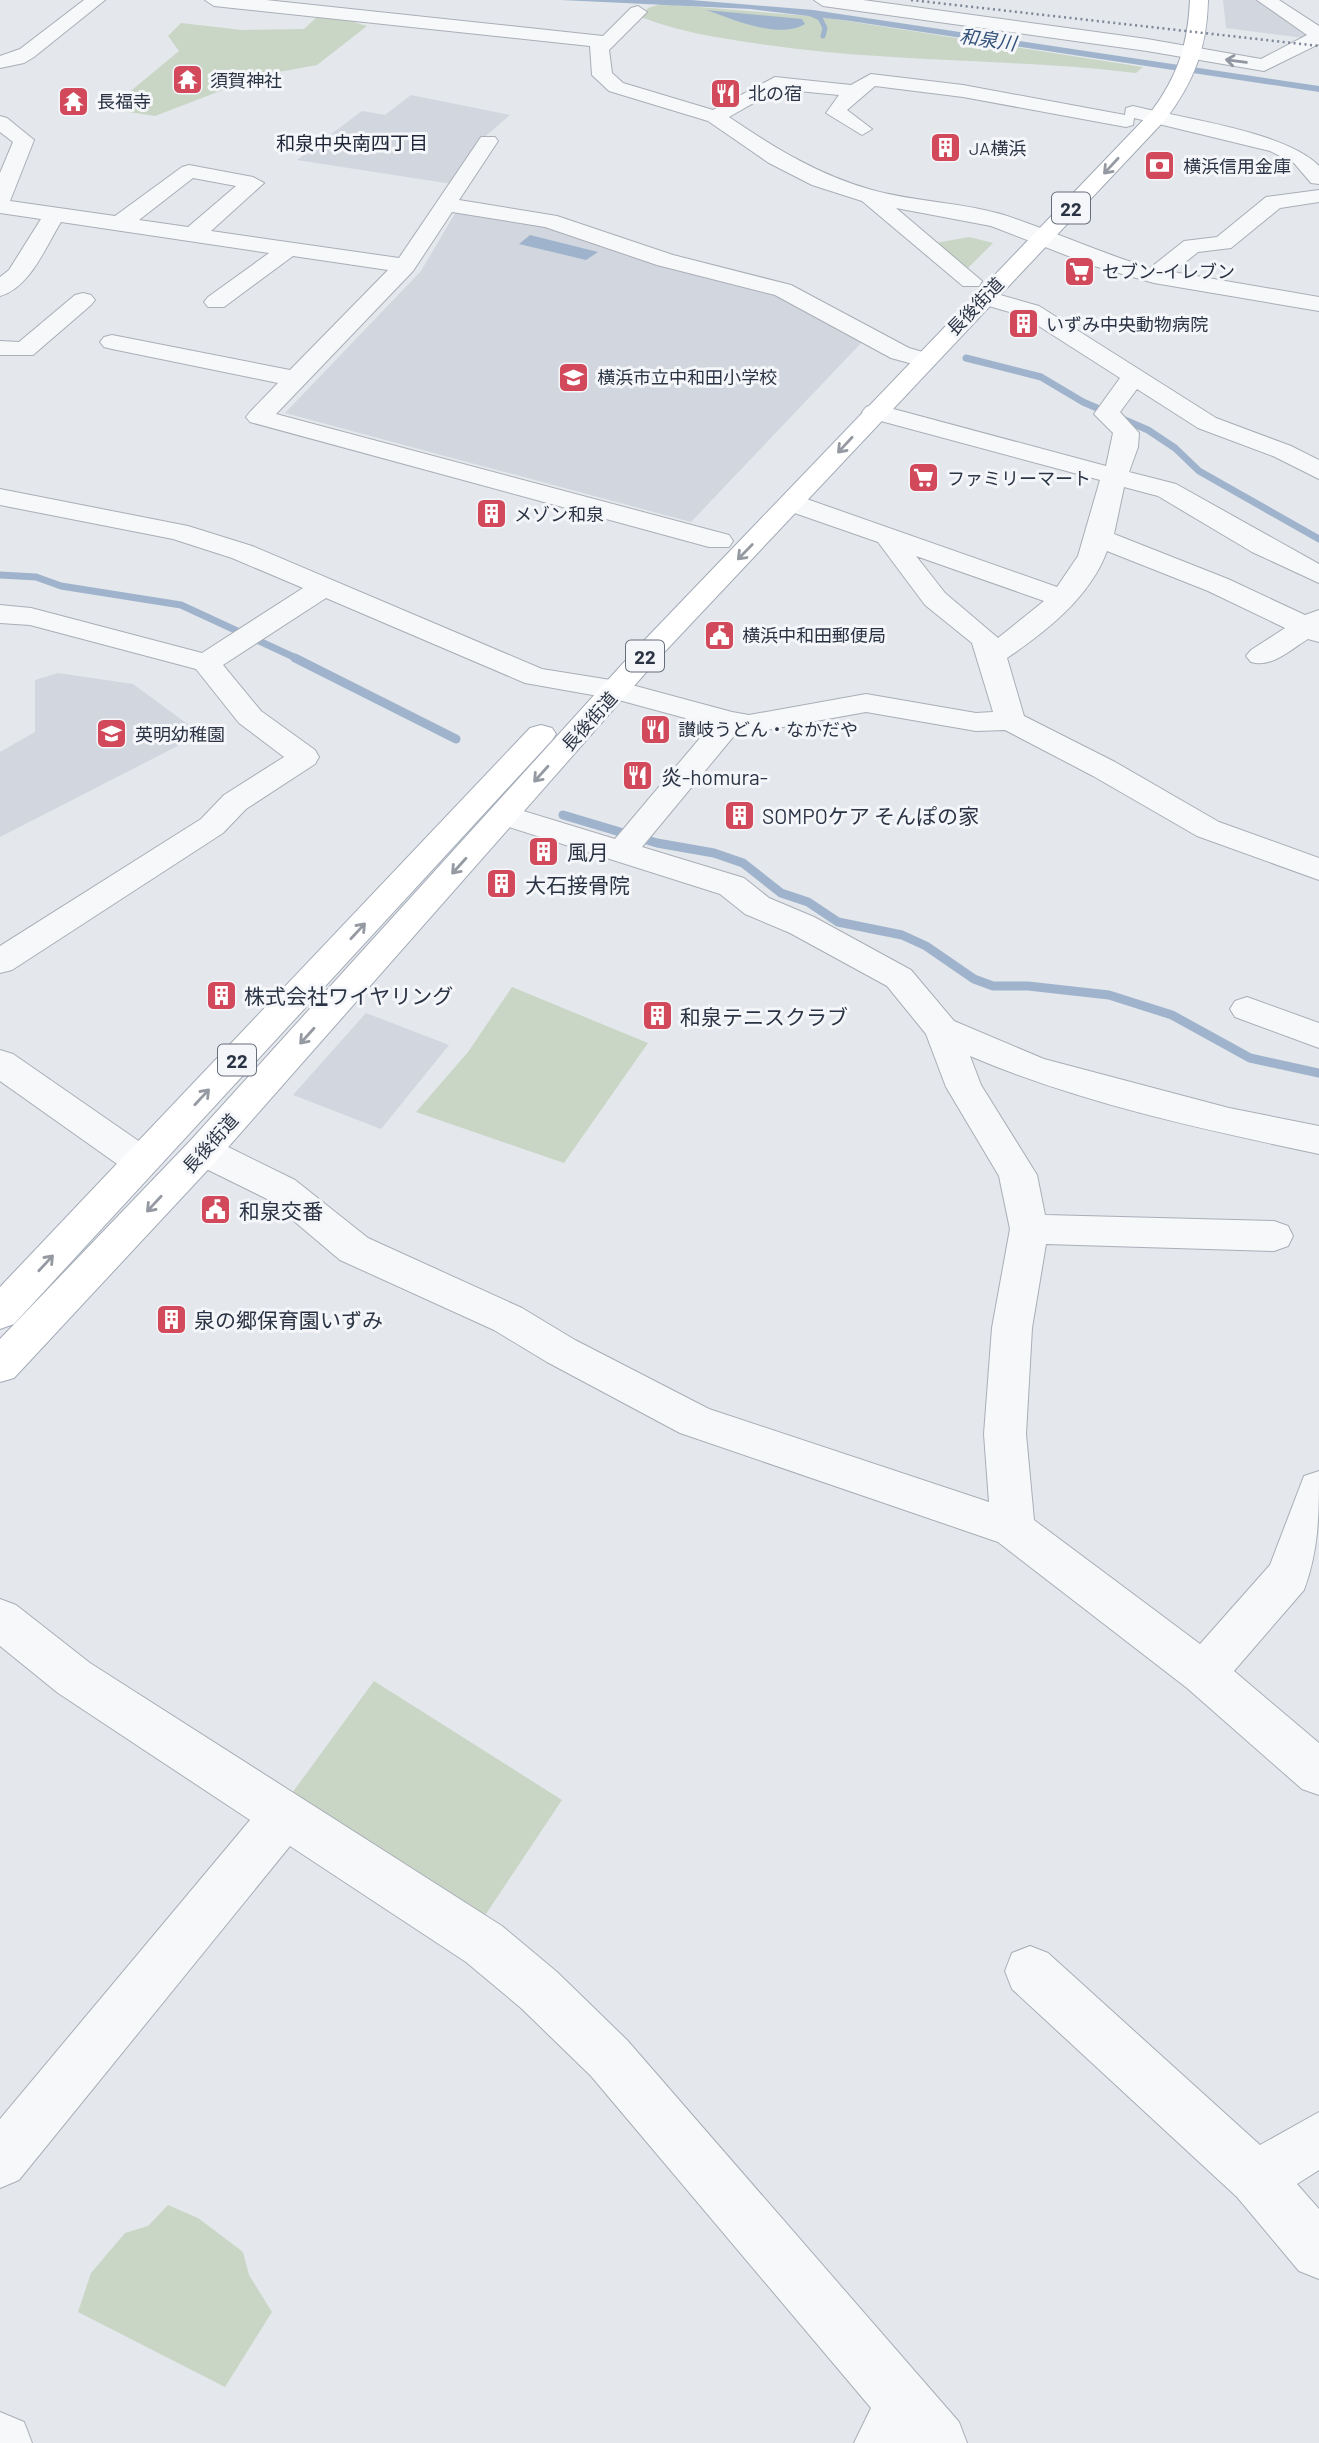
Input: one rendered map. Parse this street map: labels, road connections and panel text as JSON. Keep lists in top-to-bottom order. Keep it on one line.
{"streets":{"main road":["22","長後街道"]},"districts":["和泉中央南四丁目"],"water":["和泉川"],"places":{"temple":["須賀神社","長福寺"],"restaurant":["北の宿","讃岐うどん・なかだや","炎-homura-"],"building":["JA横浜","いずみ中央動物病院","メゾン和泉","SOMPOケア そんぽの家","風月","大石接骨院","株式会社ワイヤリング","和泉テニスクラブ","泉の郷保育園いずみ"],"bank":["横浜信用金庫"],"supermarket":["セブン-イレブン","ファミリーマート"],"school or university":["横浜市立中和田小学校","英明幼稚園"],"public building":["横浜中和田郵便局","和泉交番"]}}
